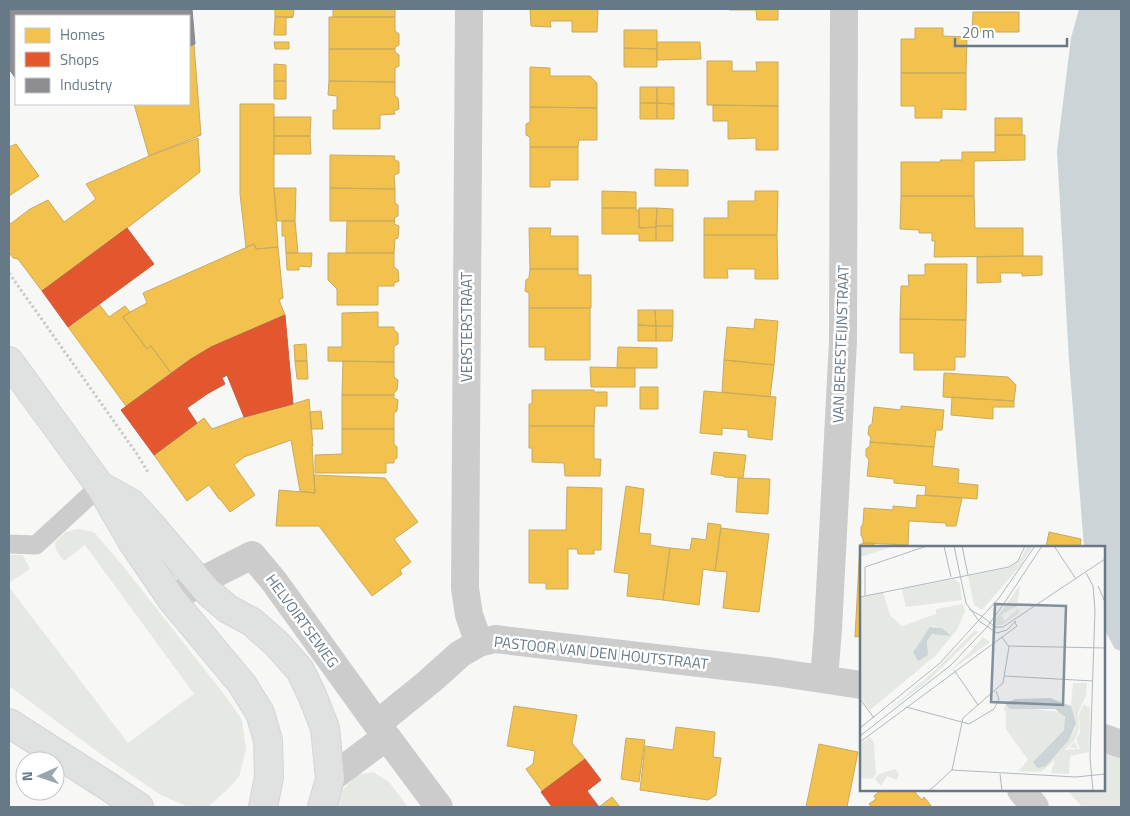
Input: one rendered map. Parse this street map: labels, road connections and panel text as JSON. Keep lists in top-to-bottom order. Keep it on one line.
{"streets":{"main road":["HELVOIRTSEWEG"],"street":["VERSTERSTRAAT","VAN BERESTEIJNSTRAAT","PASTOOR VAN DEN HOUTSTRAAT"]},"crossings":[["VERSTERSTRAAT","PASTOOR VAN DEN HOUTSTRAAT"],["VAN BERESTEIJNSTRAAT","PASTOOR VAN DEN HOUTSTRAAT"],["HELVOIRTSEWEG","PASTOOR VAN DEN HOUTSTRAAT"]],"legend":["Homes","Shops","Industry"],"scale_bar":"20 m","north":"left"}
